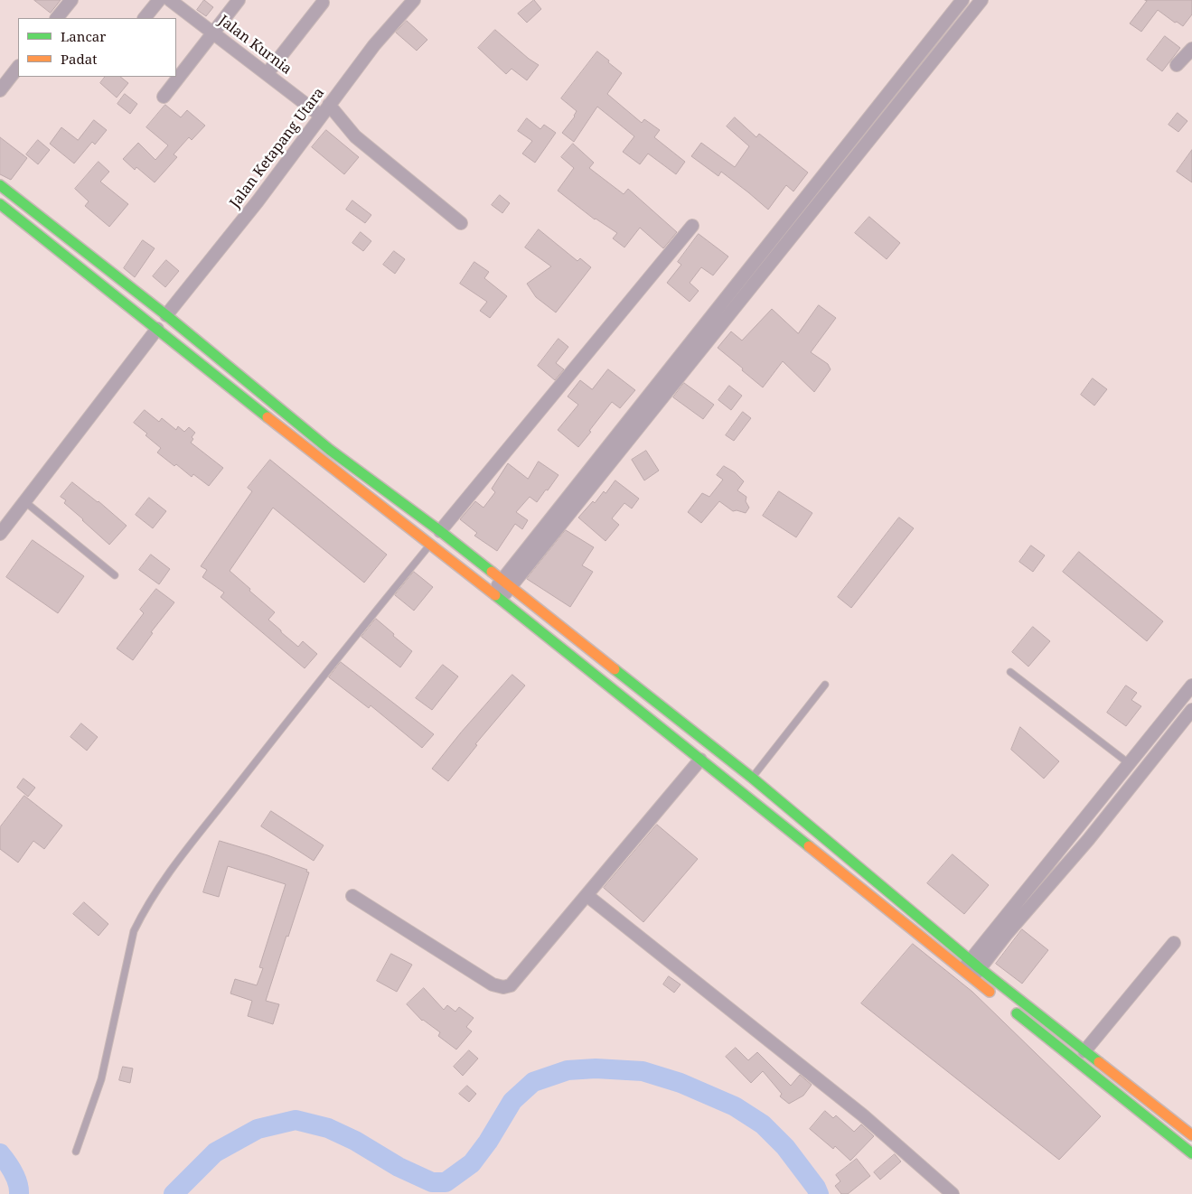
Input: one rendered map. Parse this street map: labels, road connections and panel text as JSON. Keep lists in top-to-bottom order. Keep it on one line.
{"streets":{"street":["Jalan Kurnia","Jalan Ketapang Utara"]},"crossings":[["Jalan Kurnia","Jalan Ketapang Utara"]],"legend":["Lancar","Padat"]}
